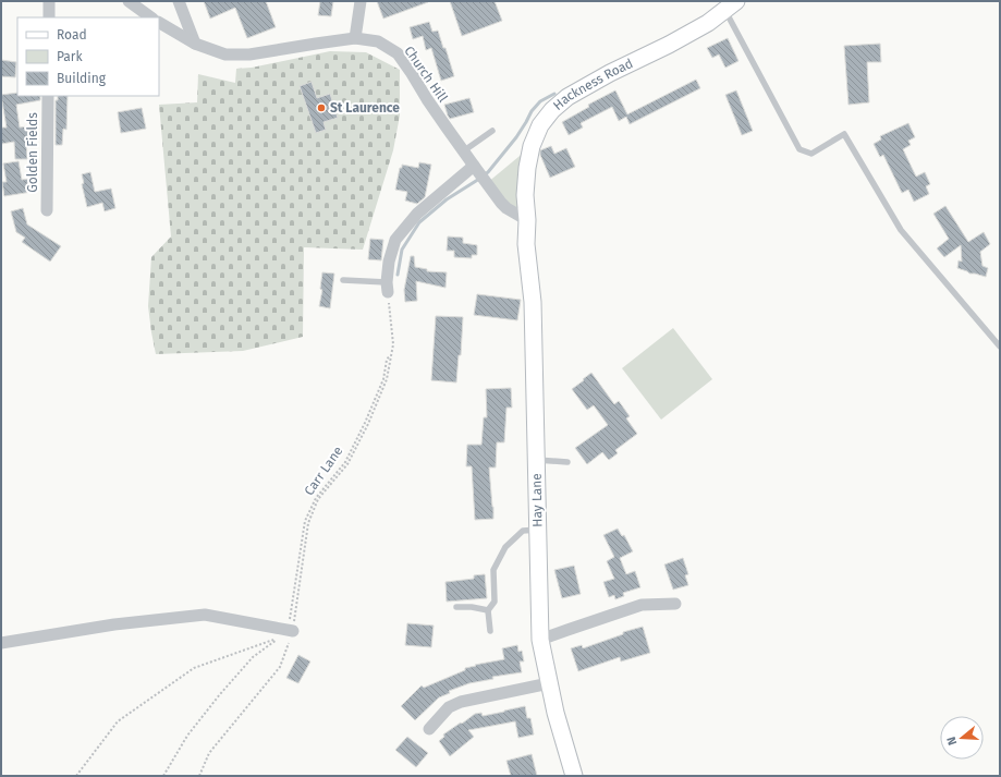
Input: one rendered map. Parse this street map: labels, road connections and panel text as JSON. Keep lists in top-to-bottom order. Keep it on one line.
{"streets":{"street":["Church Hill","Hackness Road","Golden Fields","Hay Lane"]},"crossings":[["Church Hill","Hackness Road"],["Church Hill","Hay Lane"],["Hackness Road","Hay Lane"]],"places":["St Laurence"],"legend":["Road","Park","Building"],"north":"left"}
